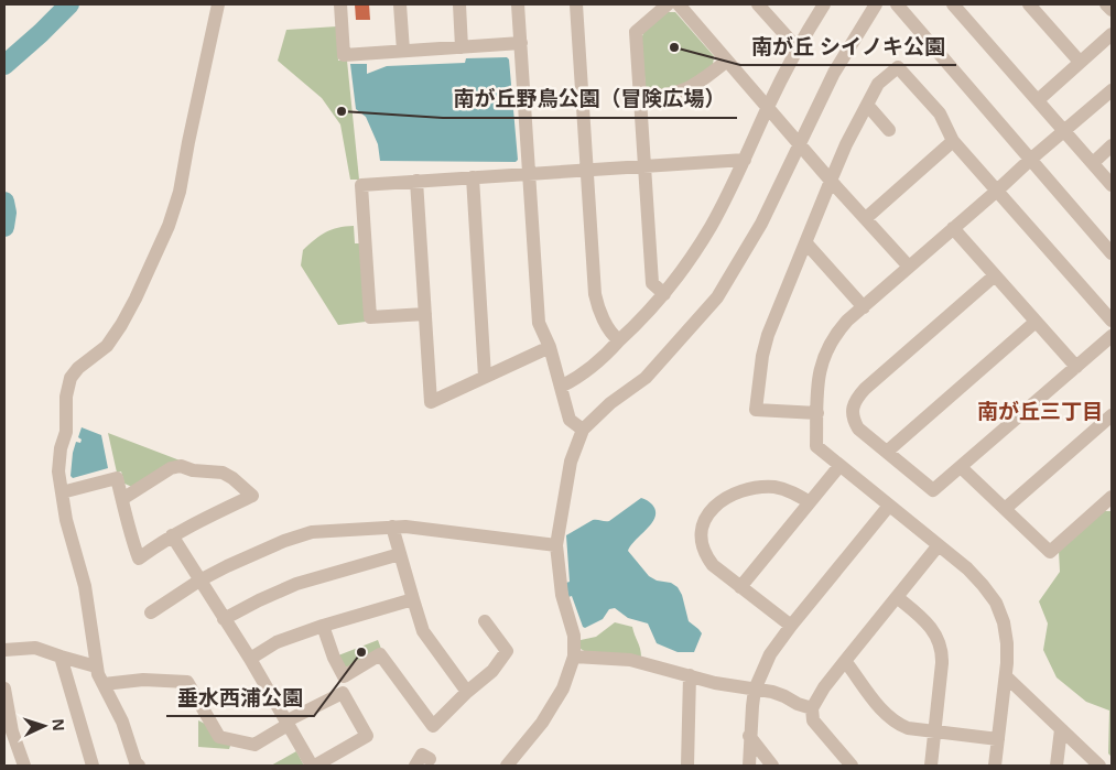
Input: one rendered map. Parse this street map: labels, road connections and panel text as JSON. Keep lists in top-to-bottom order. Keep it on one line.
{"districts":["南が丘三丁目"],"places":["南が丘 シイノキ公園","南が丘野鳥公園（冒険広場）","垂水西浦公園"],"north":"right"}
